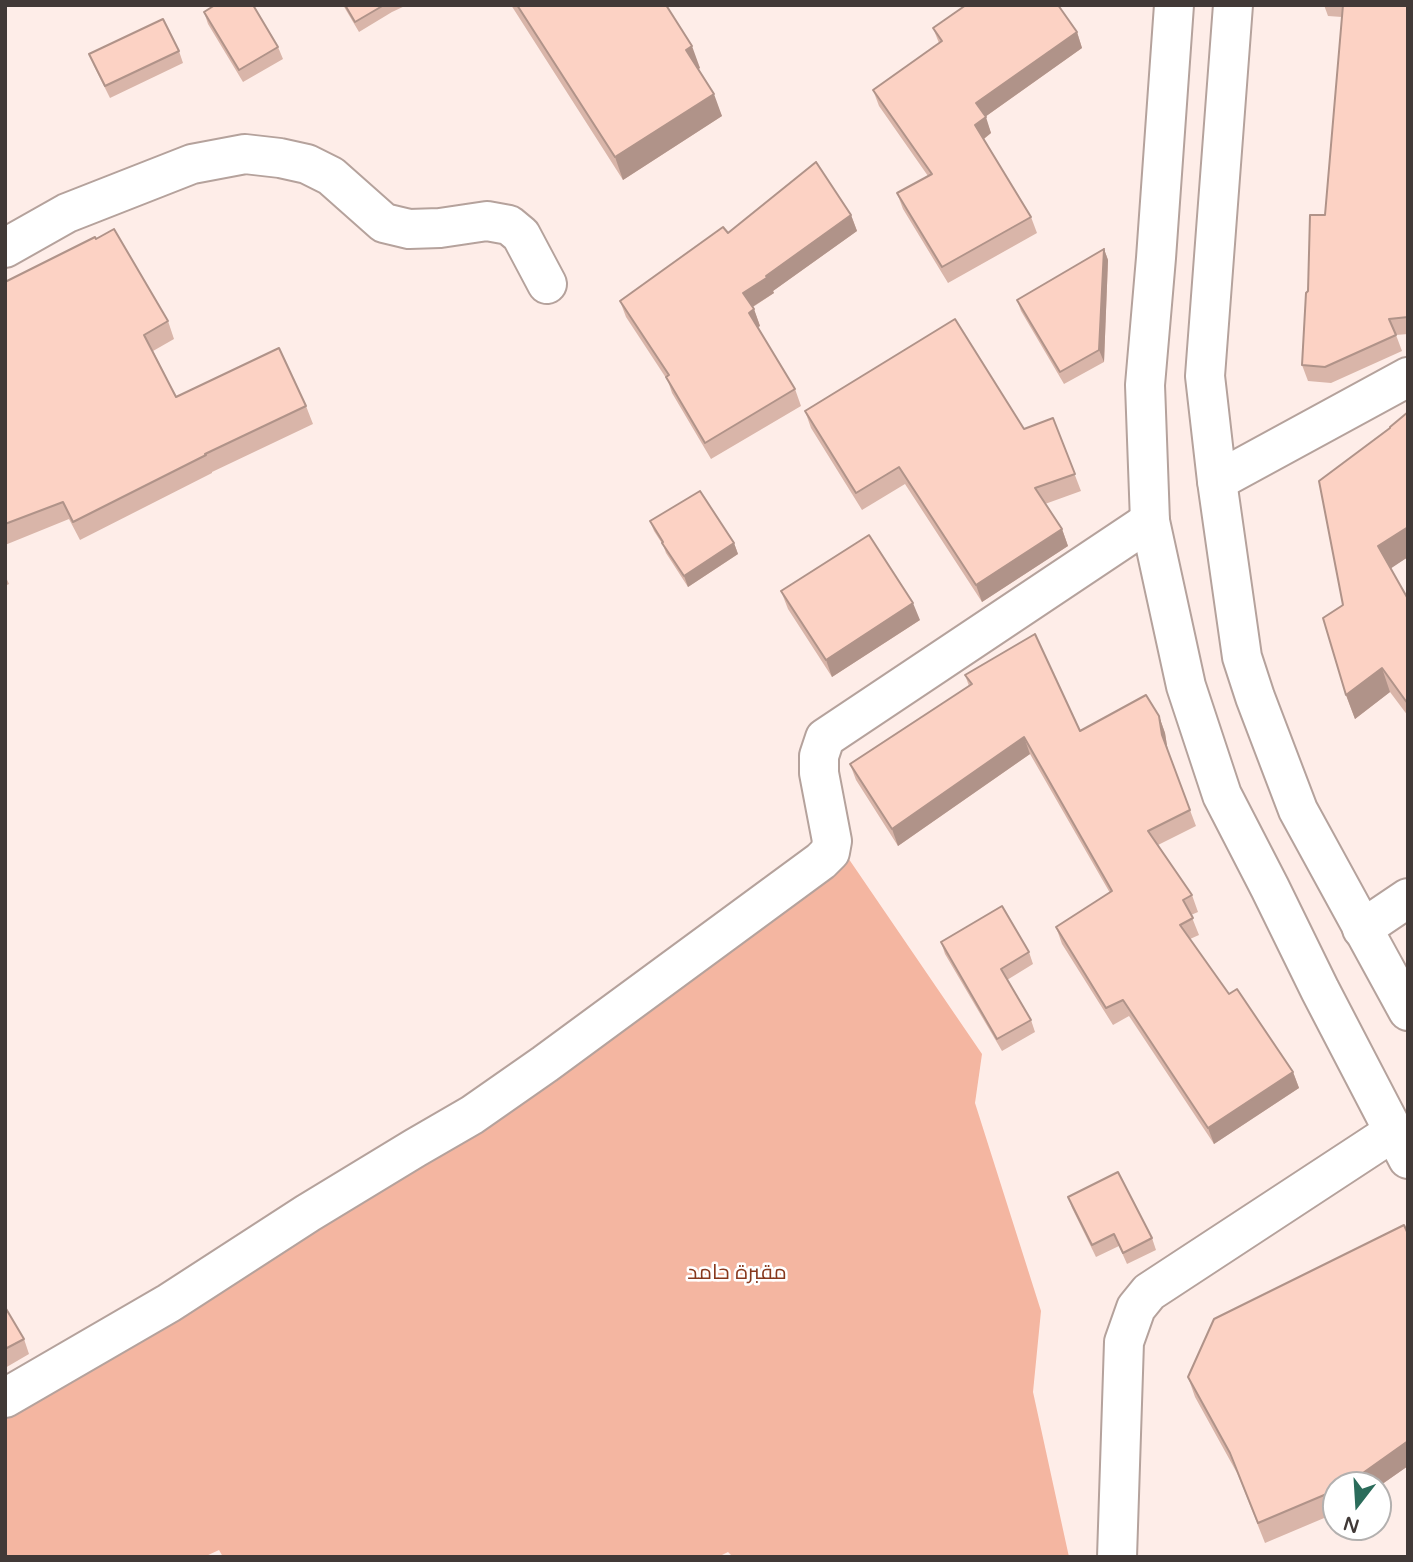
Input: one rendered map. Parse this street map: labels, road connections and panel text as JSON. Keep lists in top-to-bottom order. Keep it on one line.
{"parks":["مقبرة حامد"],"north":"bottom"}
